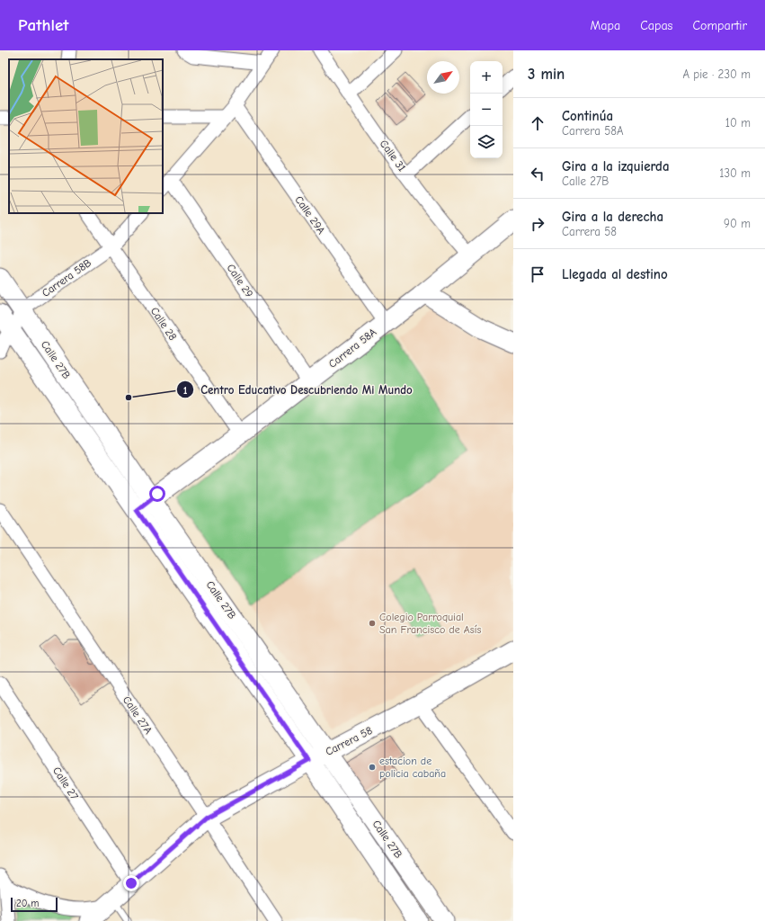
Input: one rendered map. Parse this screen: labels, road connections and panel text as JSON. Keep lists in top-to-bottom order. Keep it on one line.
{"streets":{"main road":["Carrera 58A","Calle 27B","Carrera 58"],"street":["Calle 31","Calle 29A","Carrera 58B","Calle 29","Calle 28","Calle 27A","Calle 27"]},"crossings":[["Calle 31","Carrera 58A"],["Calle 29A","Carrera 58A"],["Carrera 58B","Calle 28"],["Carrera 58B","Calle 27B"],["Calle 29","Carrera 58A"],["Calle 28","Carrera 58A"],["Carrera 58A","Calle 27B"],["Calle 27B","Carrera 58"],["Calle 27A","Carrera 58"],["Carrera 58","Calle 27"]],"places":["Centro Educativo Descubriendo Mi Mundo","Colegio Parroquial San Francisco de Asís","estacion de policia cabaña"],"scale_bar":"20 m","north":"top right","page":{"header":"Pathlet","nav":["Mapa","Capas","Compartir"],"heading":["3 min","A pie · 230 m"],"map_buttons":["+","−"],"list":[["Continúa","Carrera 58A","10 m"],["Gira a la izquierda","Calle 27B","130 m"],["Gira a la derecha","Carrera 58","90 m"],"Llegada al destino"],"scale":"20 m"}}
